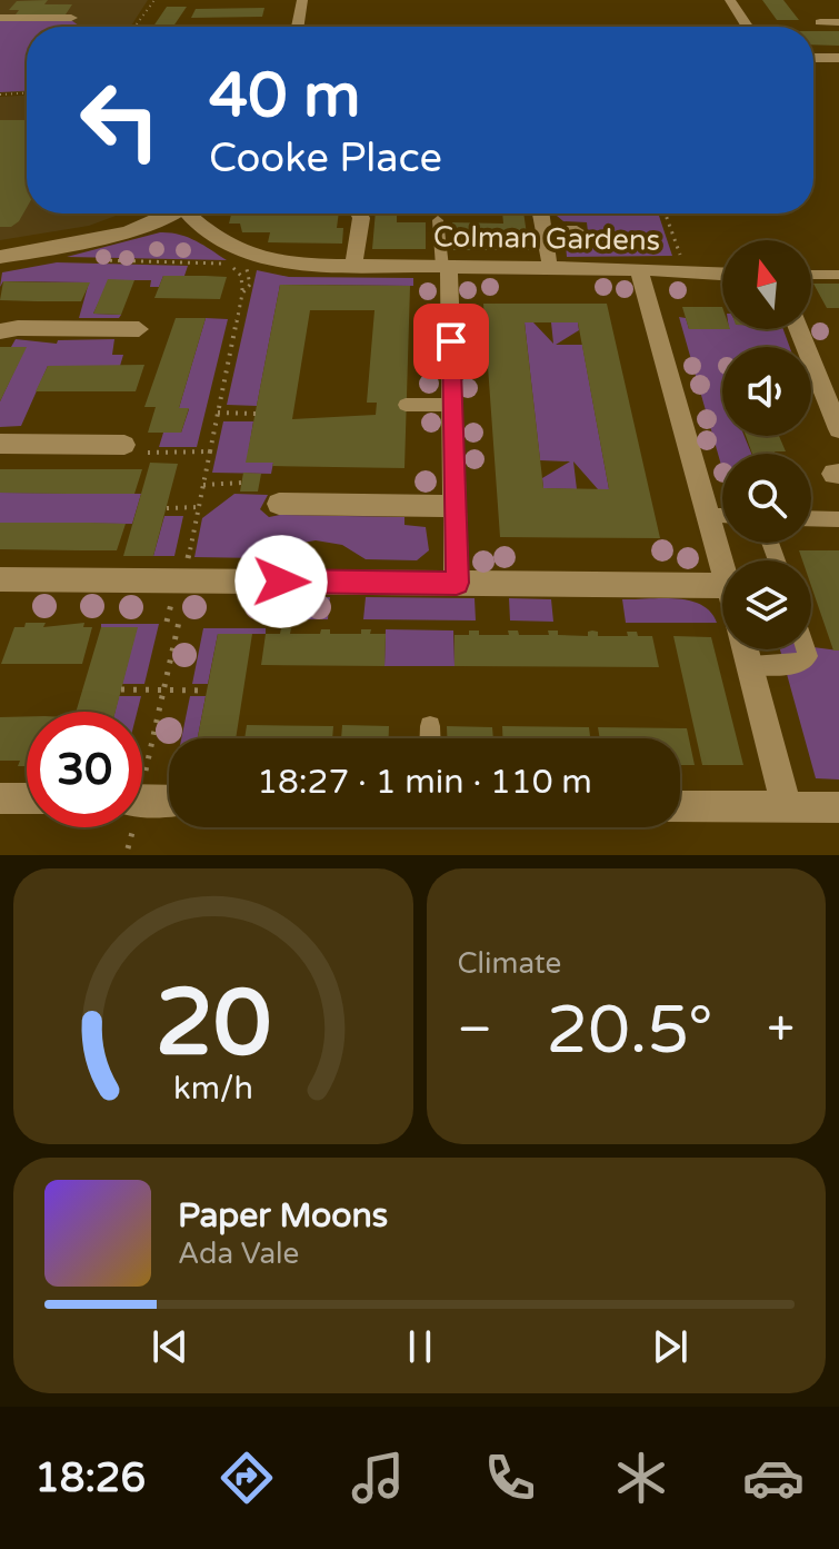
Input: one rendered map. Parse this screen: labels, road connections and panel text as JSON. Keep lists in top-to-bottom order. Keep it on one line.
{"streets":{"street":["Colman Gardens"]},"north":"top","page":{"turn":["40 m","Cooke Place"],"limit":"30","trip":"18:27 · 1 min · 110 m","tile":"Climate","heat":["−","20.5°","+"],"song":["Paper Moons","Ada Vale"],"tabs":"18:26","gauge":["20","km/h"]}}
